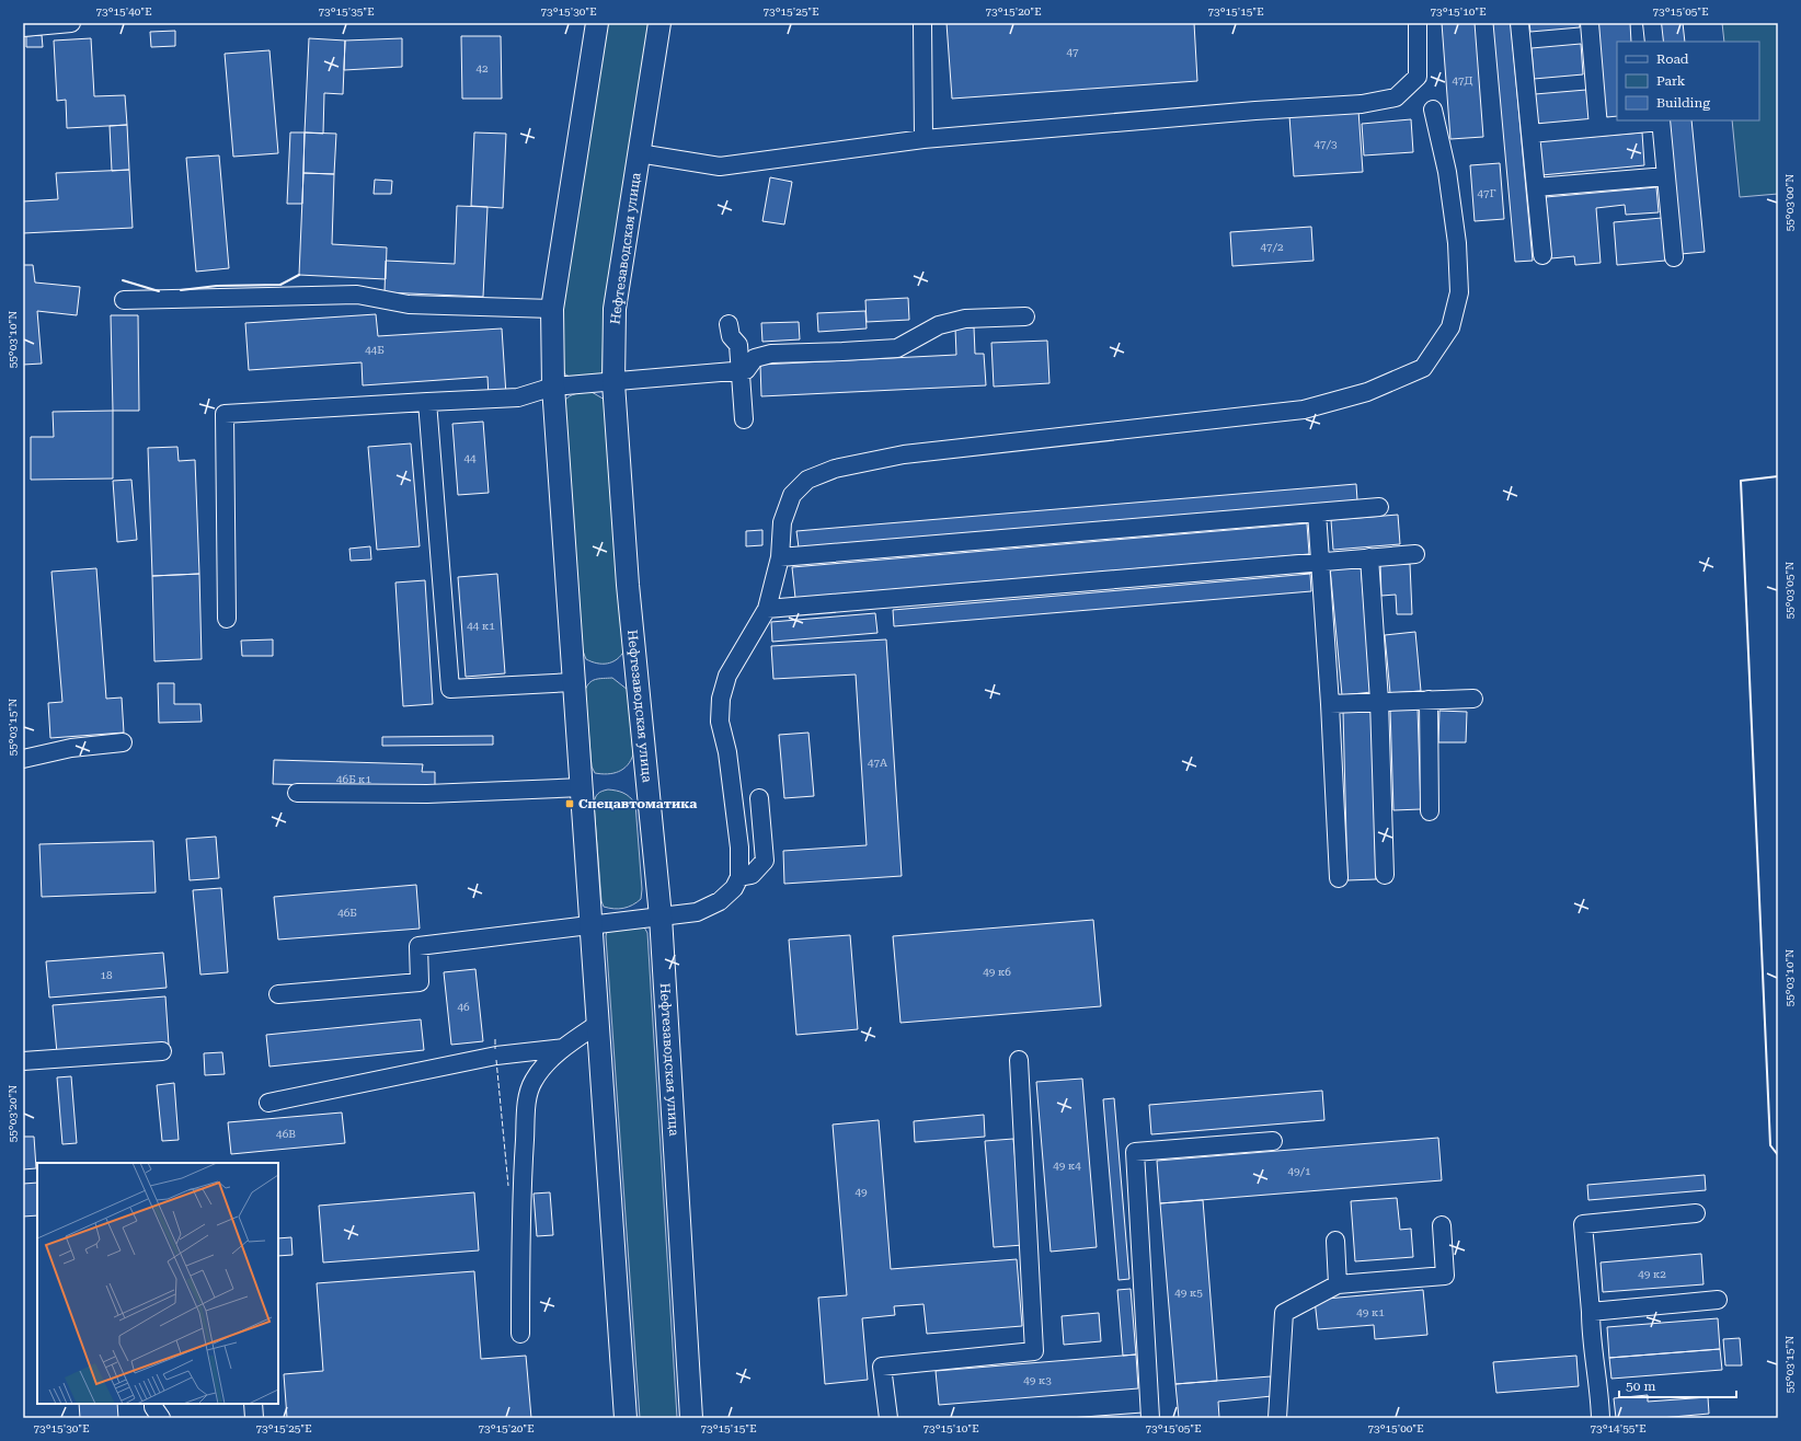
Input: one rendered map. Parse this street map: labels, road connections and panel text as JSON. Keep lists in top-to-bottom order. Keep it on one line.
{"streets":{"main road":["Нефтезаводская улица"]},"places":{"transit":["Спецавтоматика"]},"house_numbers":["47","42","47Д","47/3","47Г","47/2","44Б","44","44 к1","47А","46Б к1","46Б","49 к6","18","46","46В","49 к4","49/1","49","49 к2","49 к5","49 к1","49 к3"],"legend":["Road","Park","Building"],"scale_bar":"50 m","coordinates":["73°15'40\"E","73°15'35\"E","73°15'30\"E","73°15'25\"E","73°15'20\"E","73°15'15\"E","73°15'10\"E","73°15'05\"E","55°03'00\"N","55°03'10\"N","55°03'05\"N","55°03'15\"N","55°03'20\"N","73°15'00\"E","73°14'55\"E"]}
